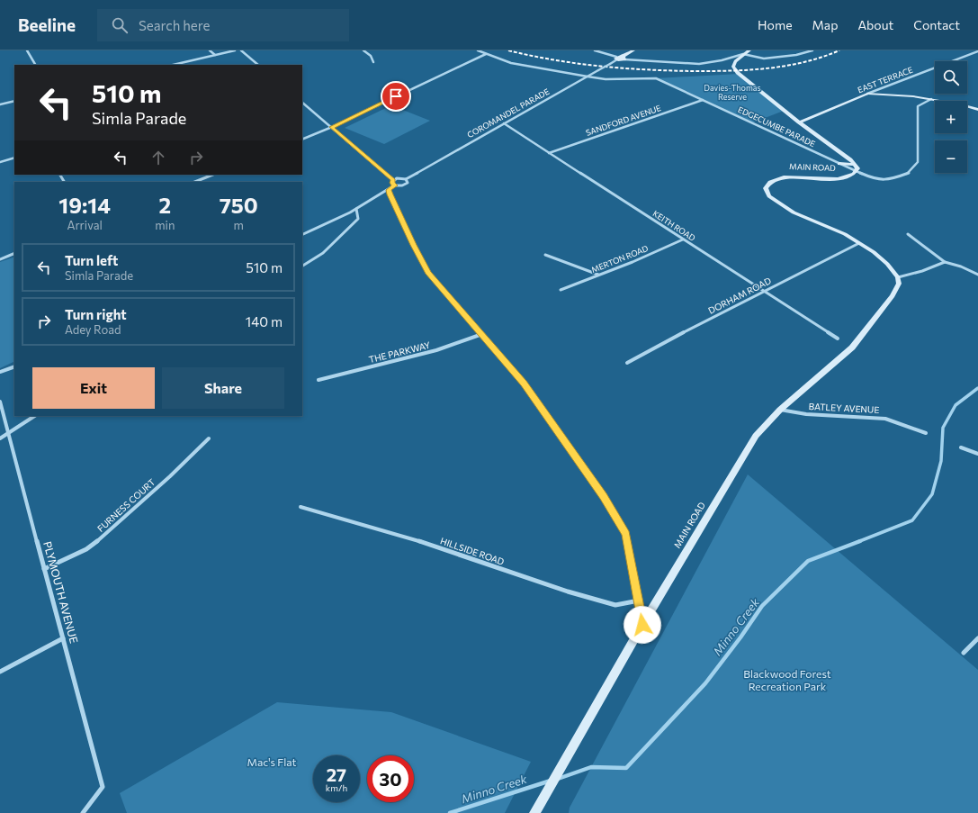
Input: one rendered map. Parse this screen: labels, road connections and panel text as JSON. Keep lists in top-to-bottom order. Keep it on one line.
{"streets":{"main road":["EAST TERRACE","MAIN ROAD"],"street":["COROMANDEL PARADE","SANDFORD AVENUE","EDGECUMBE PARADE","KEITH ROAD","MERTON ROAD","DORHAM ROAD","THE PARKWAY","BATLEY AVENUE","FURNESS COURT","HILLSIDE ROAD","PLYMOUTH AVENUE"]},"crossings":[["EAST TERRACE","MAIN ROAD"],["COROMANDEL PARADE","EDGECUMBE PARADE"],["COROMANDEL PARADE","KEITH ROAD"],["SANDFORD AVENUE","EDGECUMBE PARADE"],["SANDFORD AVENUE","KEITH ROAD"],["EDGECUMBE PARADE","MAIN ROAD"],["MAIN ROAD","DORHAM ROAD"],["MAIN ROAD","BATLEY AVENUE"],["KEITH ROAD","MERTON ROAD"],["KEITH ROAD","DORHAM ROAD"],["FURNESS COURT","PLYMOUTH AVENUE"]],"water":["Minno Creek"],"parks":["Davies-Thomas Reserve","Blackwood Forest Recreation Park","Mac's Flat"],"page":{"header":"Beeline","search":"Search here","nav":["Home","Map","About","Contact"],"map_buttons":["+","−"],"turn":["510 m","Simla Parade"],"eta":["19:14","Arrival","2","min","750","m"],"list":[{"name":"Turn left","note":"Simla Parade","value":"510 m"},{"name":"Turn right","note":"Adey Road","value":"140 m"}],"buttons":["Exit","Share"],"speed":"27 km/h","limit":"30"}}
